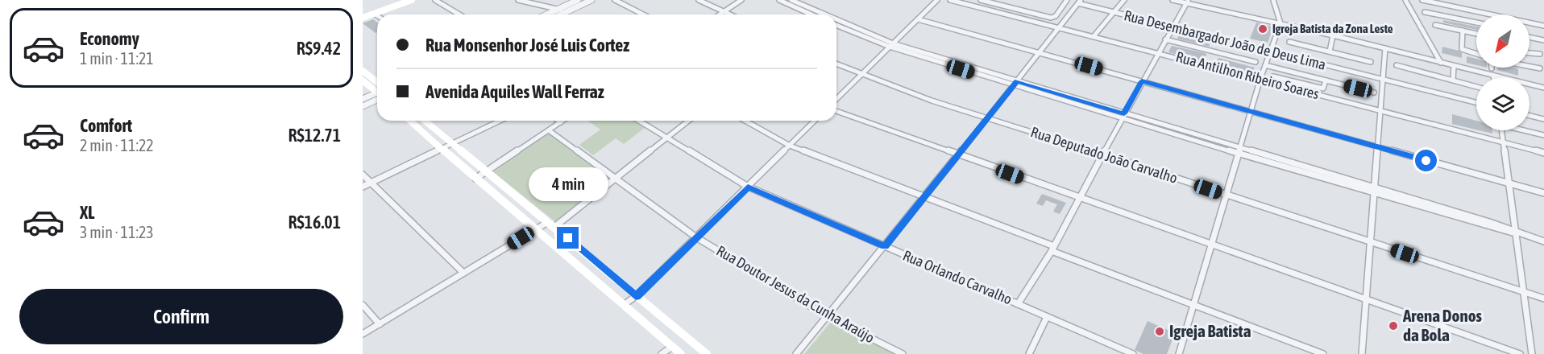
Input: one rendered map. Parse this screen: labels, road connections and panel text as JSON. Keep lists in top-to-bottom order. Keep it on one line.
{"streets":{"street":["Rua Desembargador João de Deus Lima","Rua Antilhon Ribeiro Soares","Rua Deputado João Carvalho","Rua Orlando Carvalho","Rua Doutor Jesus da Cunha Araújo"]},"places":["Igreja Batista da Zona Leste","Arena Donos da Bola","Igreja Batista"],"north":"bottom left","page":{"list":[{"name":"Economy","note":"1 min · 11:21","value":"R$9.42"},{"name":"Comfort","note":"2 min · 11:22","value":"R$12.71"},{"name":"XL","note":"3 min · 11:23","value":"R$16.01"}],"banner":["Rua Monsenhor José Luis Cortez","Avenida Aquiles Wall Ferraz"],"bubble":"4 min","buttons":"Confirm"}}
